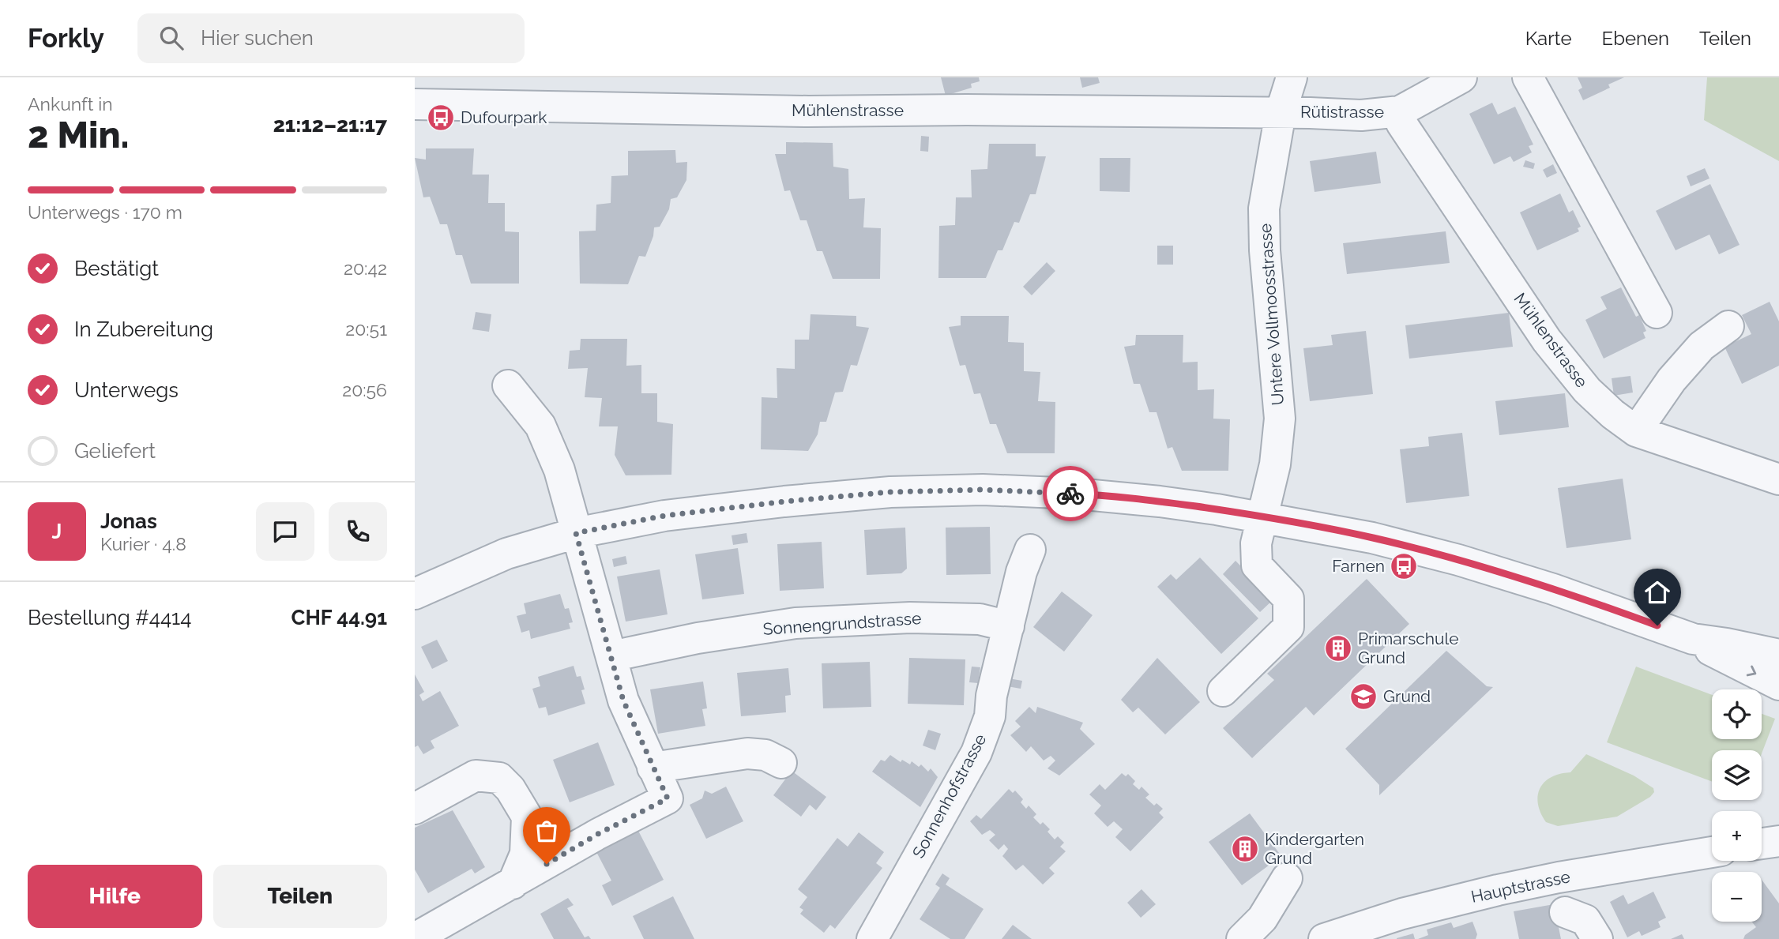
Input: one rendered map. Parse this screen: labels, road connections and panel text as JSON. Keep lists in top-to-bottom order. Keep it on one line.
{"streets":{"street":["Mühlenstrasse","Rütistrasse","Untere Vollmoosstrasse","Sonnengrundstrasse","Sonnenhofstrasse","Hauptstrasse"]},"crossings":[["Mühlenstrasse","Rütistrasse"],["Mühlenstrasse","Untere Vollmoosstrasse"],["Rütistrasse","Untere Vollmoosstrasse"],["Sonnengrundstrasse","Sonnenhofstrasse"]],"places":{"bus stop":["Dufourpark","Farnen"],"building":["Primarschule Grund","Kindergarten Grund"],"school or university":["Grund"]},"page":{"header":"Forkly","search":"Hier suchen","nav":["Karte","Ebenen","Teilen"],"heading":["2 Min.","Ankunft in","21:12–21:17"],"panel":["Jonas","Kurier · 4.8","Bestellung #4414","CHF 44.91"],"bar":"Unterwegs · 170 m","list":[["Bestätigt","20:42"],["In Zubereitung","20:51"],["Unterwegs","20:56"],"Geliefert"],"round":"J","map_buttons":["+","−"],"buttons":["Hilfe","Teilen"]}}
